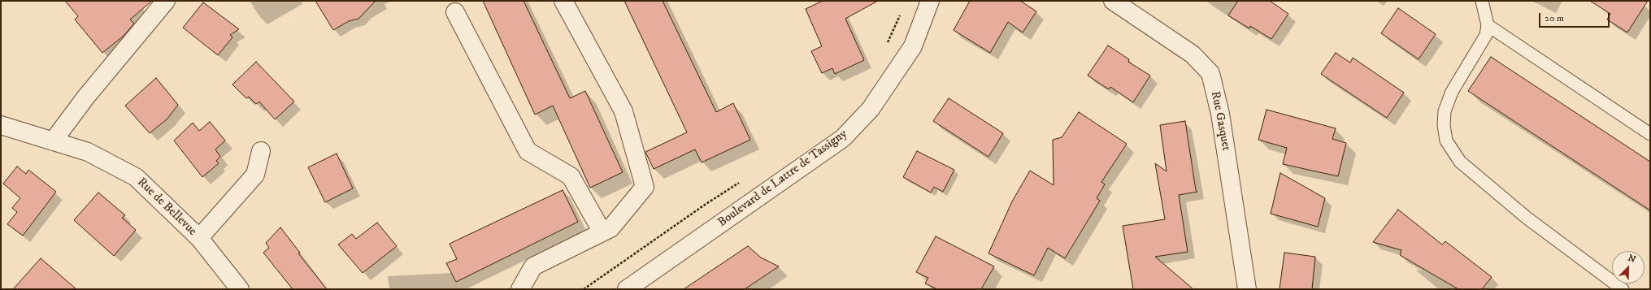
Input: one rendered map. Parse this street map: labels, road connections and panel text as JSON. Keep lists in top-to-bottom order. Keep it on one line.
{"streets":{"street":["Rue Gasquet","Boulevard de Lattre de Tassigny","Rue de Bellevue"]},"scale_bar":"20 m","north":"top right"}
